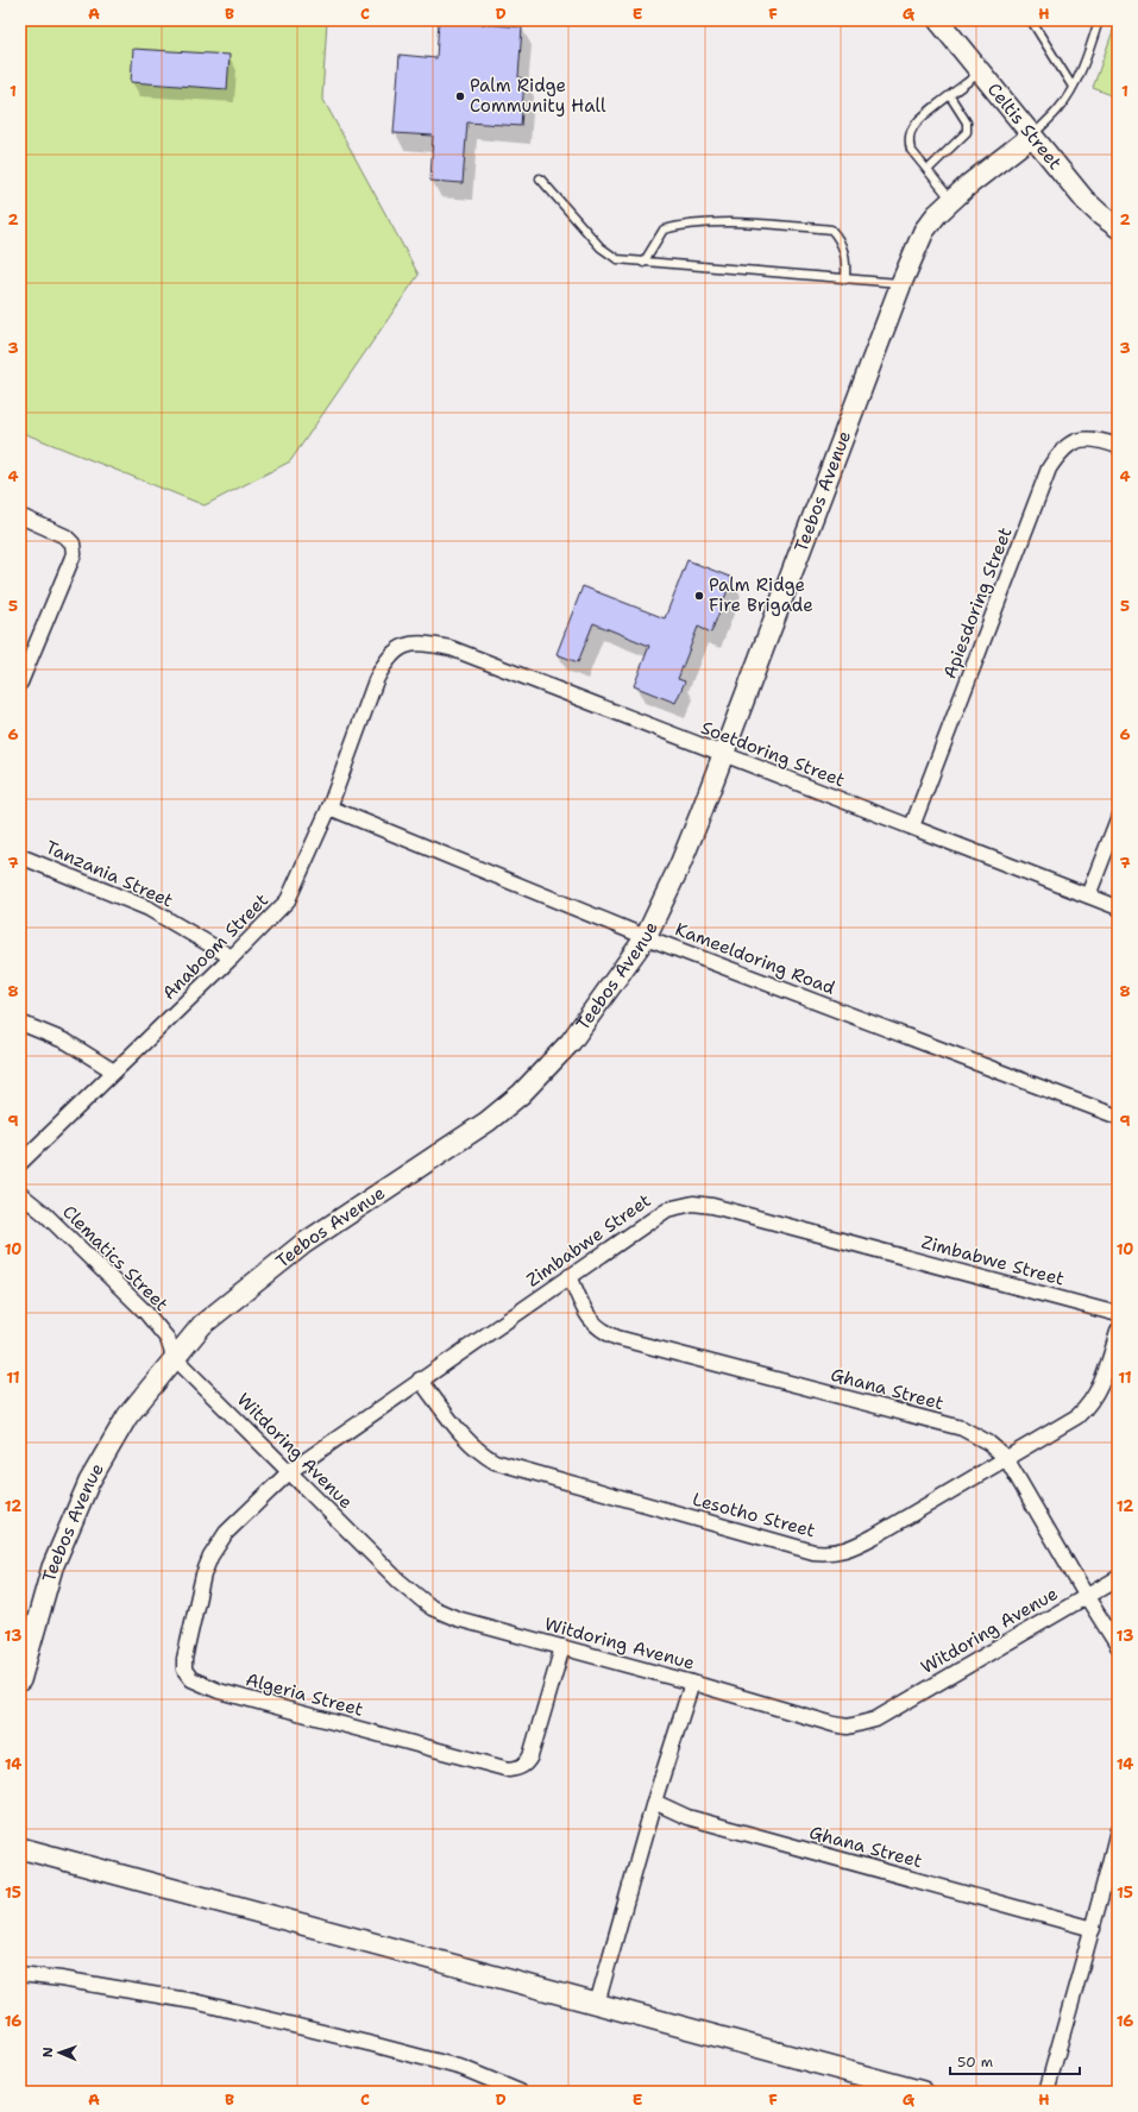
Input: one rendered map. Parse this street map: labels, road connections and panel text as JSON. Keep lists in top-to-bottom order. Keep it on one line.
{"streets":{"street":["Celtis Street","Teebos Avenue","Apiesdoring Street","Soetdoring Street","Tanzania Street","Anaboom Street","Kameeldoring Road","Zimbabwe Street","Clematics Street","Ghana Street","Witdoring Avenue","Lesotho Street","Algeria Street"]},"crossings":[["Celtis Street","Teebos Avenue"],["Teebos Avenue","Soetdoring Street"],["Teebos Avenue","Kameeldoring Road"],["Teebos Avenue","Clematics Street"],["Teebos Avenue","Witdoring Avenue"],["Apiesdoring Street","Soetdoring Street"],["Soetdoring Street","Anaboom Street"],["Tanzania Street","Anaboom Street"],["Anaboom Street","Kameeldoring Road"],["Zimbabwe Street","Ghana Street"],["Zimbabwe Street","Witdoring Avenue"],["Zimbabwe Street","Lesotho Street"],["Zimbabwe Street","Algeria Street"],["Clematics Street","Witdoring Avenue"],["Ghana Street","Witdoring Avenue"],["Ghana Street","Lesotho Street"],["Witdoring Avenue","Algeria Street"]],"places":["Palm Ridge Community Hall","Palm Ridge Fire Brigade"],"scale_bar":"50 m","north":"left","grid":{"columns":["A","B","C","D","E","F","G","H"],"rows":["1","2","3","4","5","6","7","8","9","10","11","12","13","14","15","16"]}}
